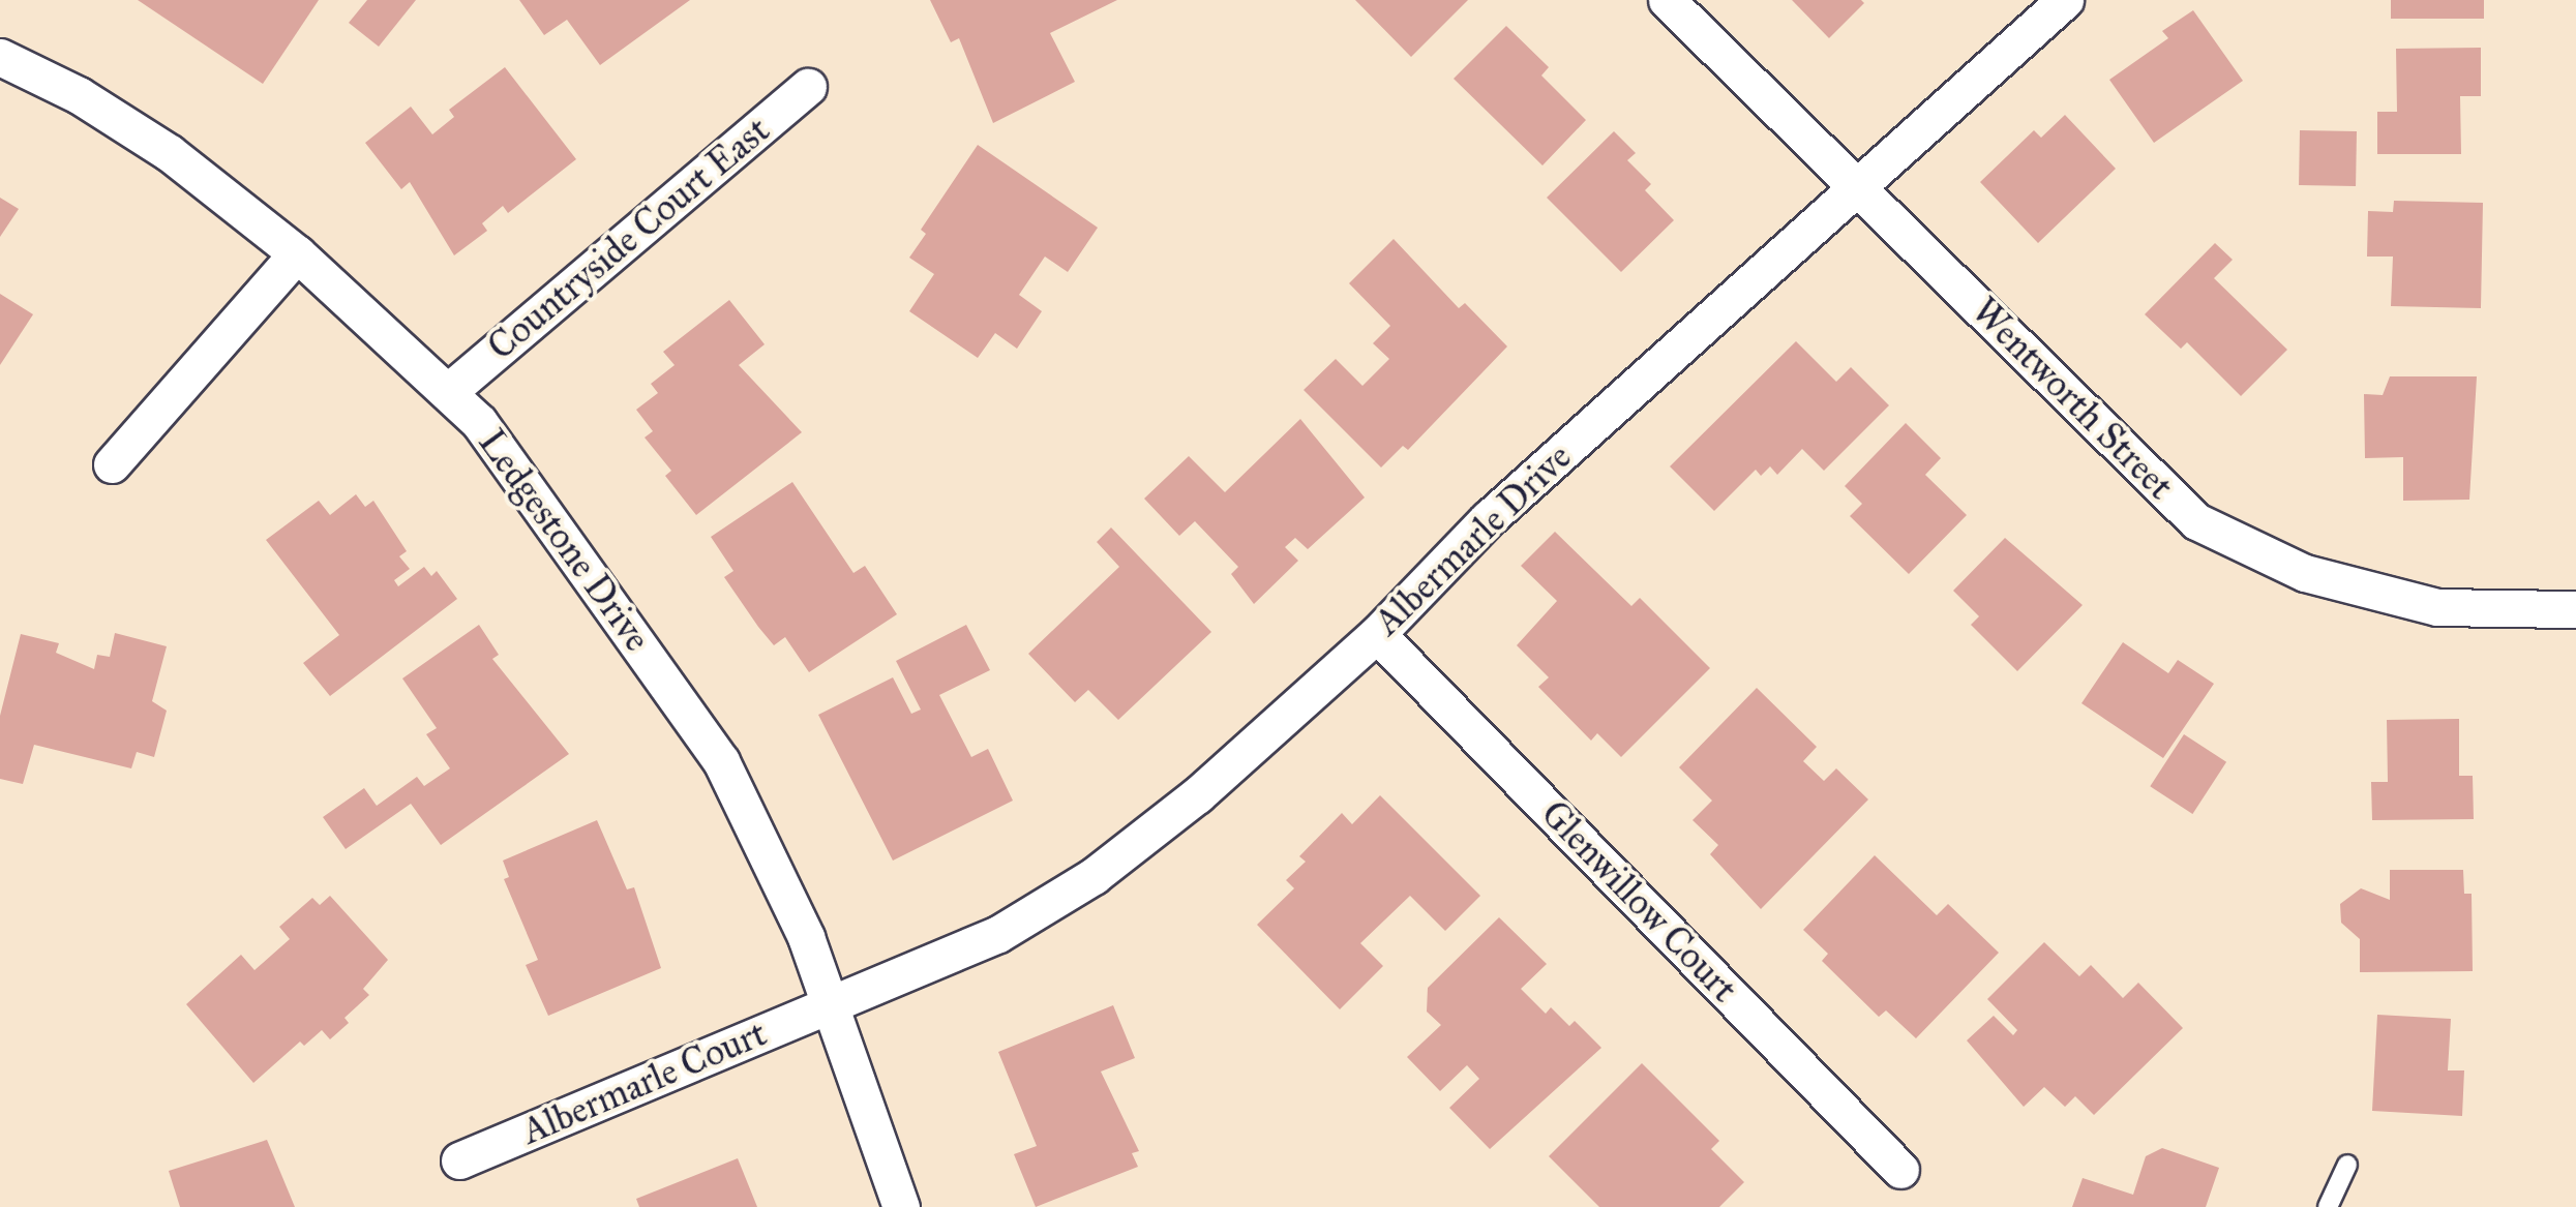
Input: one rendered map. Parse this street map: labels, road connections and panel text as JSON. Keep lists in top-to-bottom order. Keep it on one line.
{"streets":{"street":["Countryside Court East","Wentworth Street","Albermarle Drive","Ledgestone Drive","Glenwillow Court","Albermarle Court"]},"crossings":[["Countryside Court East","Ledgestone Drive"],["Wentworth Street","Albermarle Drive"],["Albermarle Drive","Ledgestone Drive"],["Albermarle Drive","Glenwillow Court"],["Albermarle Drive","Albermarle Court"],["Ledgestone Drive","Albermarle Court"]]}
